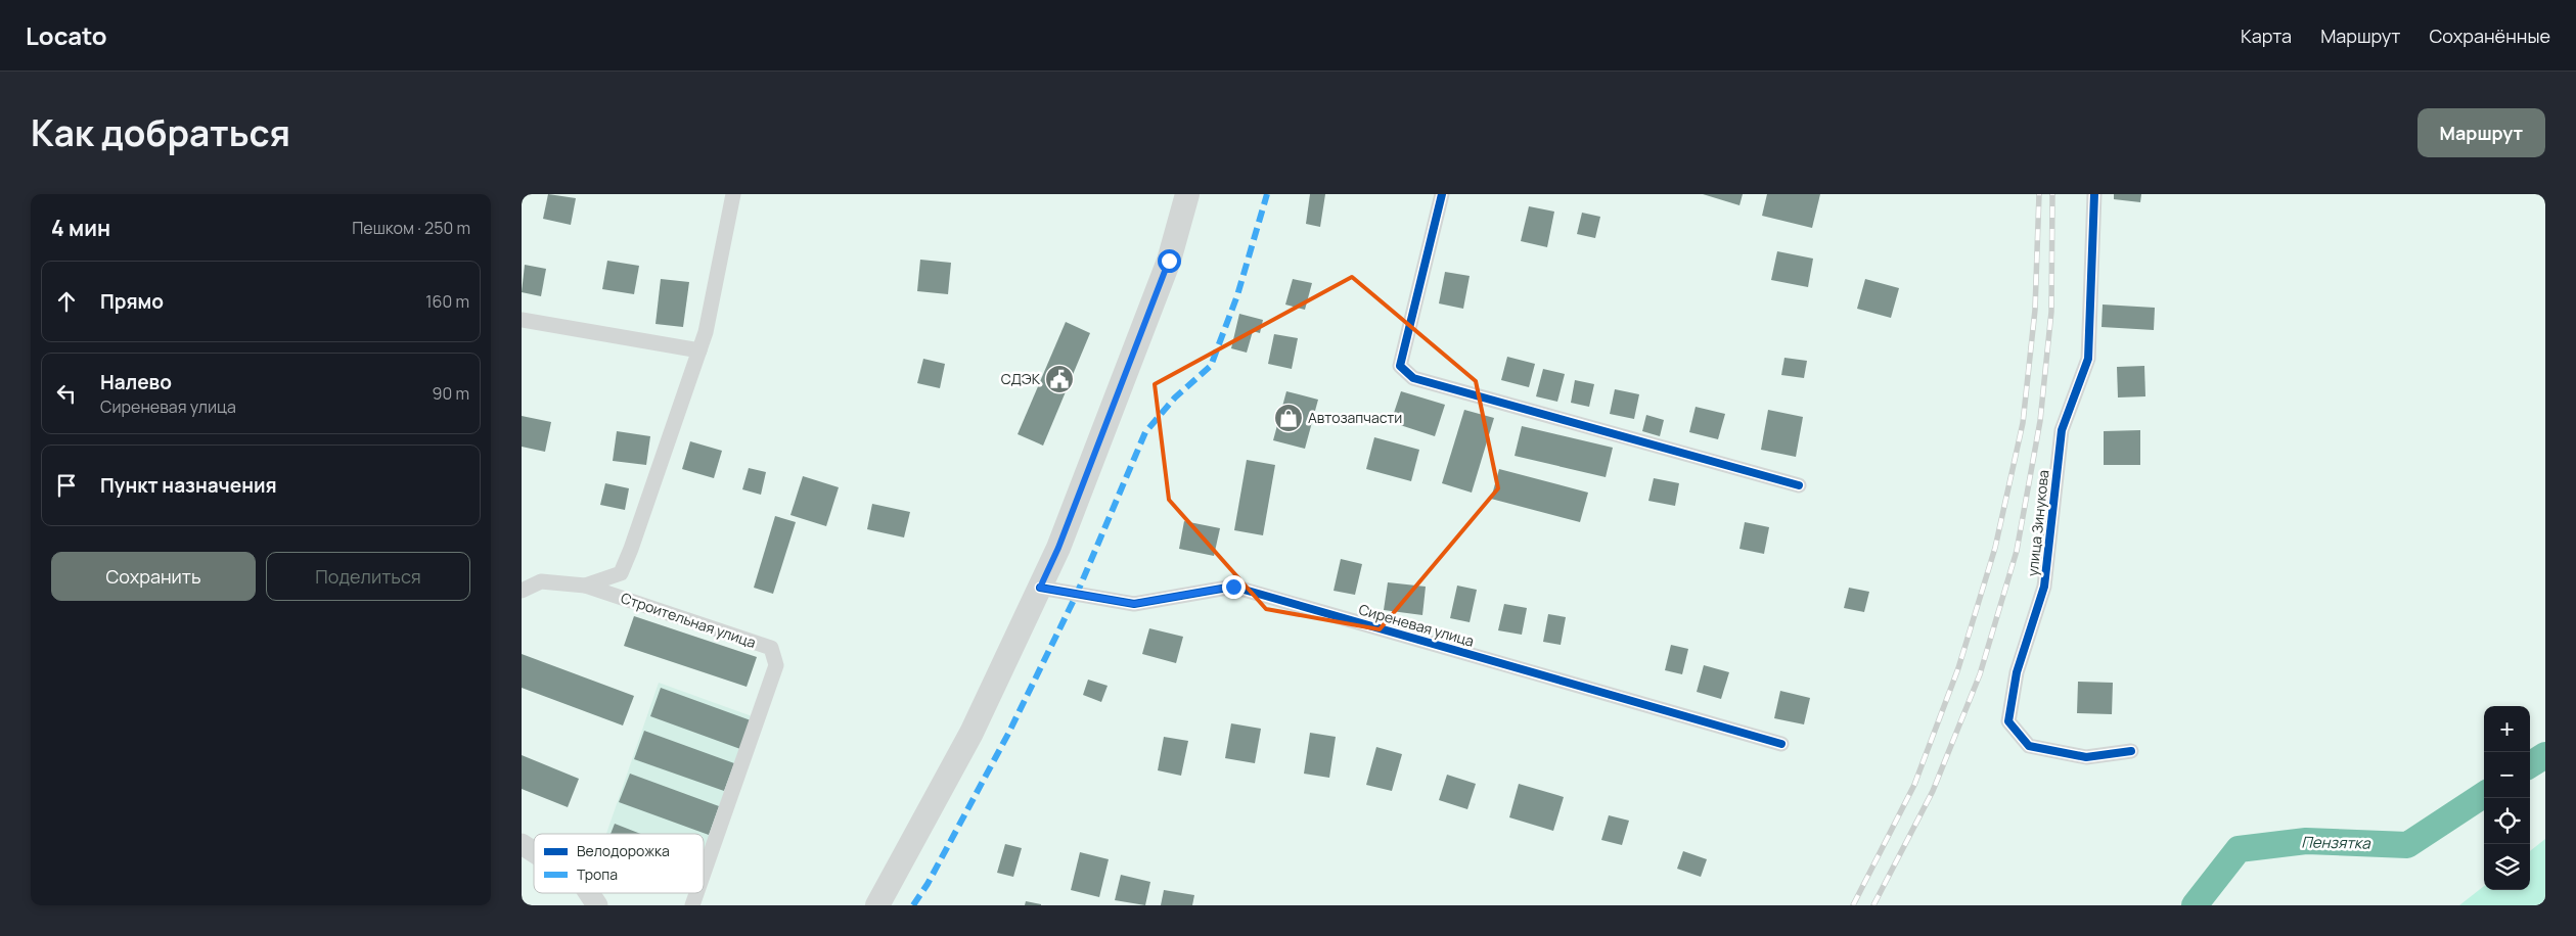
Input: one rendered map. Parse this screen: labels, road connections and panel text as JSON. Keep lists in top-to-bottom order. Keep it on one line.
{"streets":{"street":["улица Зинукова","Строительная улица","Сиреневая улица"]},"water":["Пензятка"],"places":{"public building":["СДЭК"],"shop":["Автозапчасти"]},"legend":["Велодорожка","Тропа"],"page":{"header":"Locato","nav":["Карта","Маршрут","Сохранённые"],"title":"Как добраться","buttons":["Маршрут",["Сохранить","Поделиться"]],"heading":["4 мин","Пешком · 250 m"],"list":[["Прямо","160 m"],["Налево","Сиреневая улица","90 m"],"Пункт назначения"],"map_buttons":["+","−"]}}
